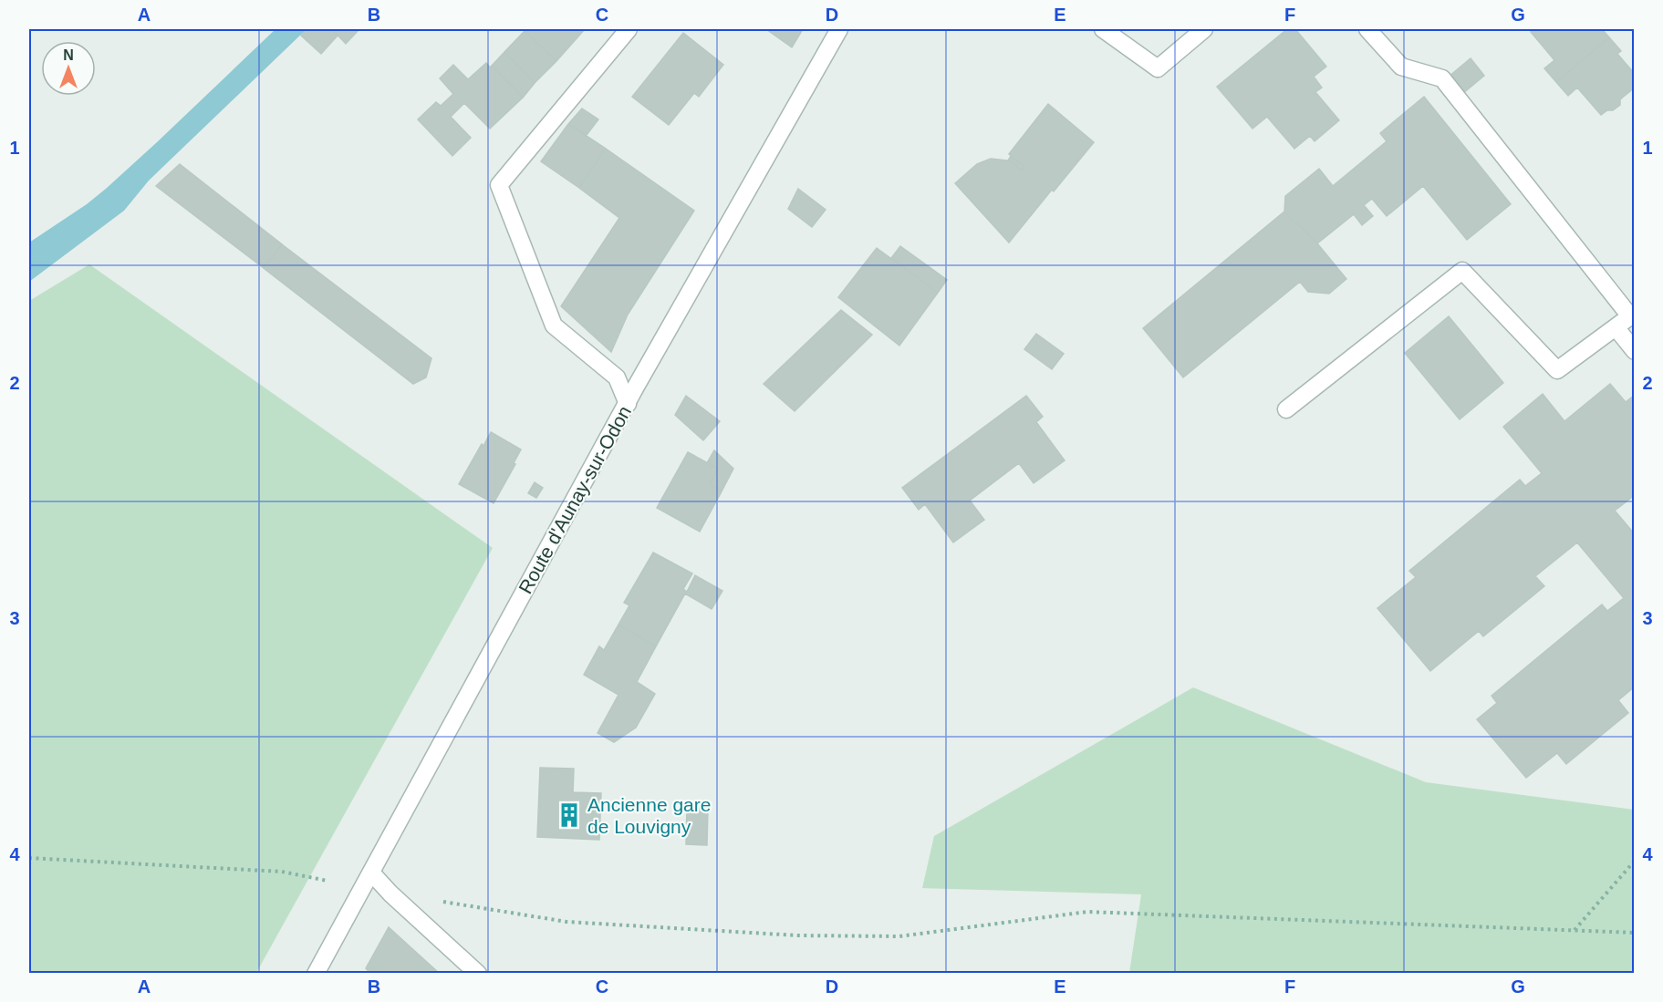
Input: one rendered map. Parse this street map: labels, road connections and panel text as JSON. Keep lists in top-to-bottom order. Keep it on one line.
{"streets":{"street":["Route d'Aunay-sur-Odon"]},"places":{"building":["Ancienne gare de Louvigny"]},"north":"top","grid":{"columns":["A","B","C","D","E","F","G"],"rows":["1","2","3","4"]}}
